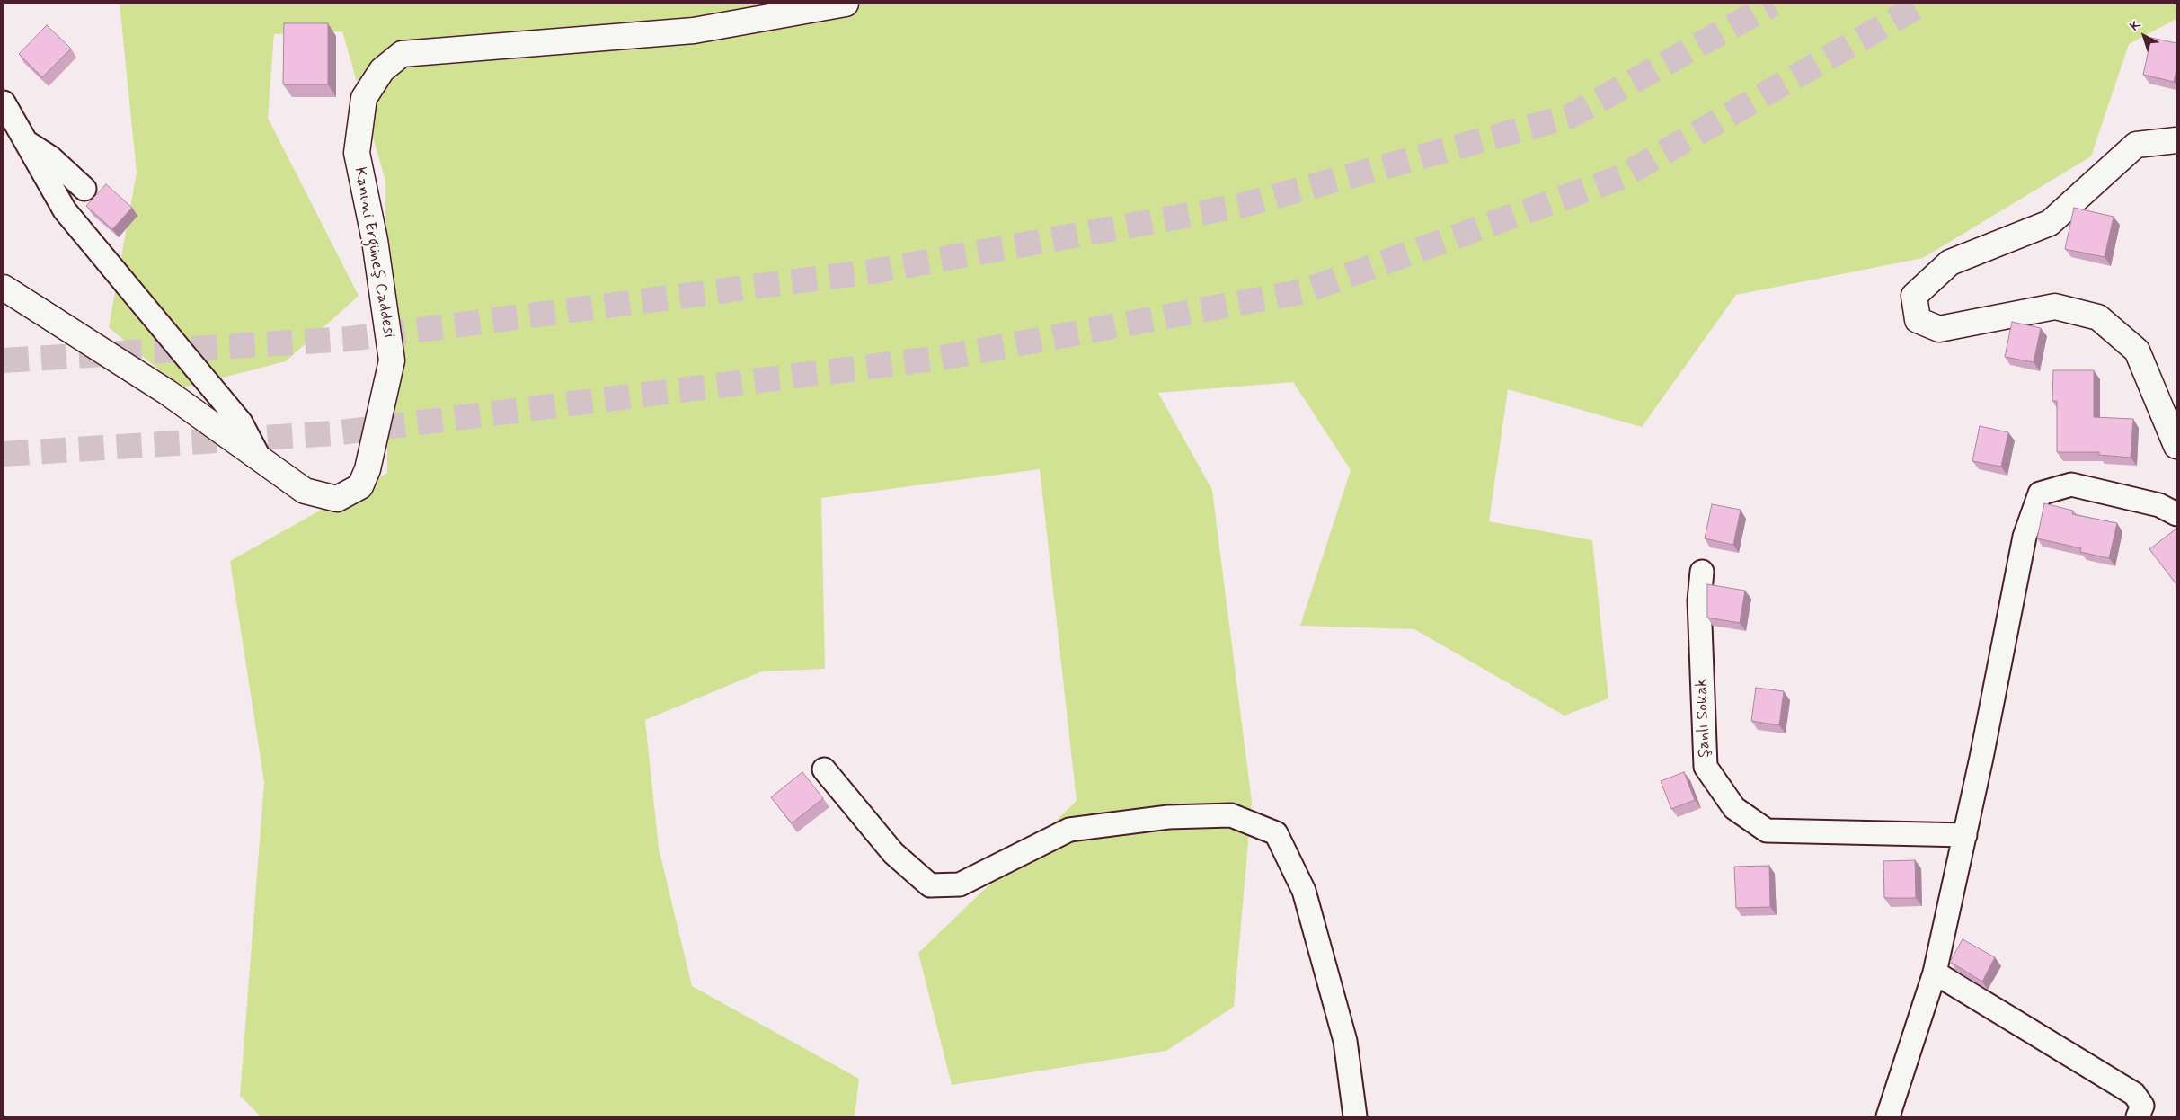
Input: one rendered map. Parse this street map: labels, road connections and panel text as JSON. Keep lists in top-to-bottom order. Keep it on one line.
{"streets":{"street":["Kanuni Ergüneş Caddesi","Şanlı Sokak"]},"north":"top left"}
